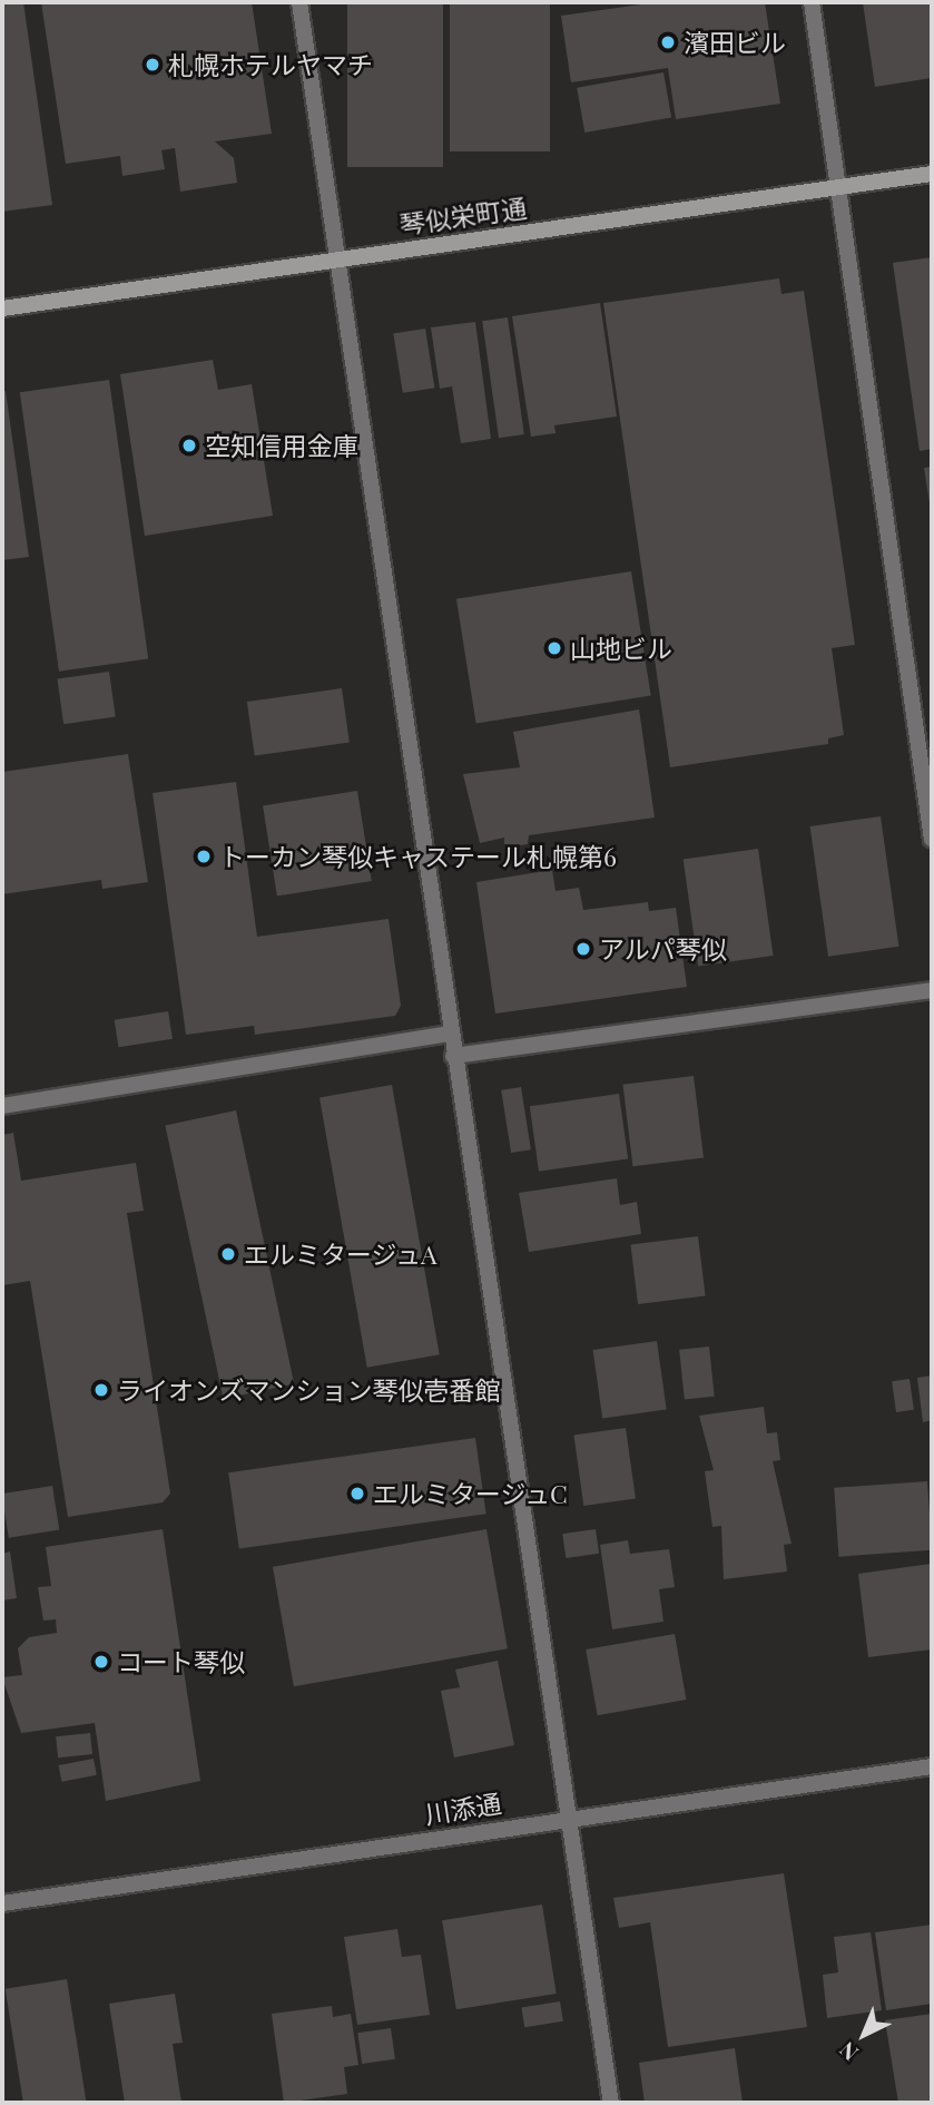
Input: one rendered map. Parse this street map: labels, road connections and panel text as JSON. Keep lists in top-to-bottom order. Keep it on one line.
{"streets":{"main road":["琴似栄町通"],"street":["川添通"]},"places":["濱田ビル","札幌ホテルヤマチ","空知信用金庫","山地ビル","トーカン琴似キャステール札幌第6","アルパ琴似","エルミタージュA","ライオンズマンション琴似壱番館","エルミタージュC","コート琴似"],"north":"bottom left"}
